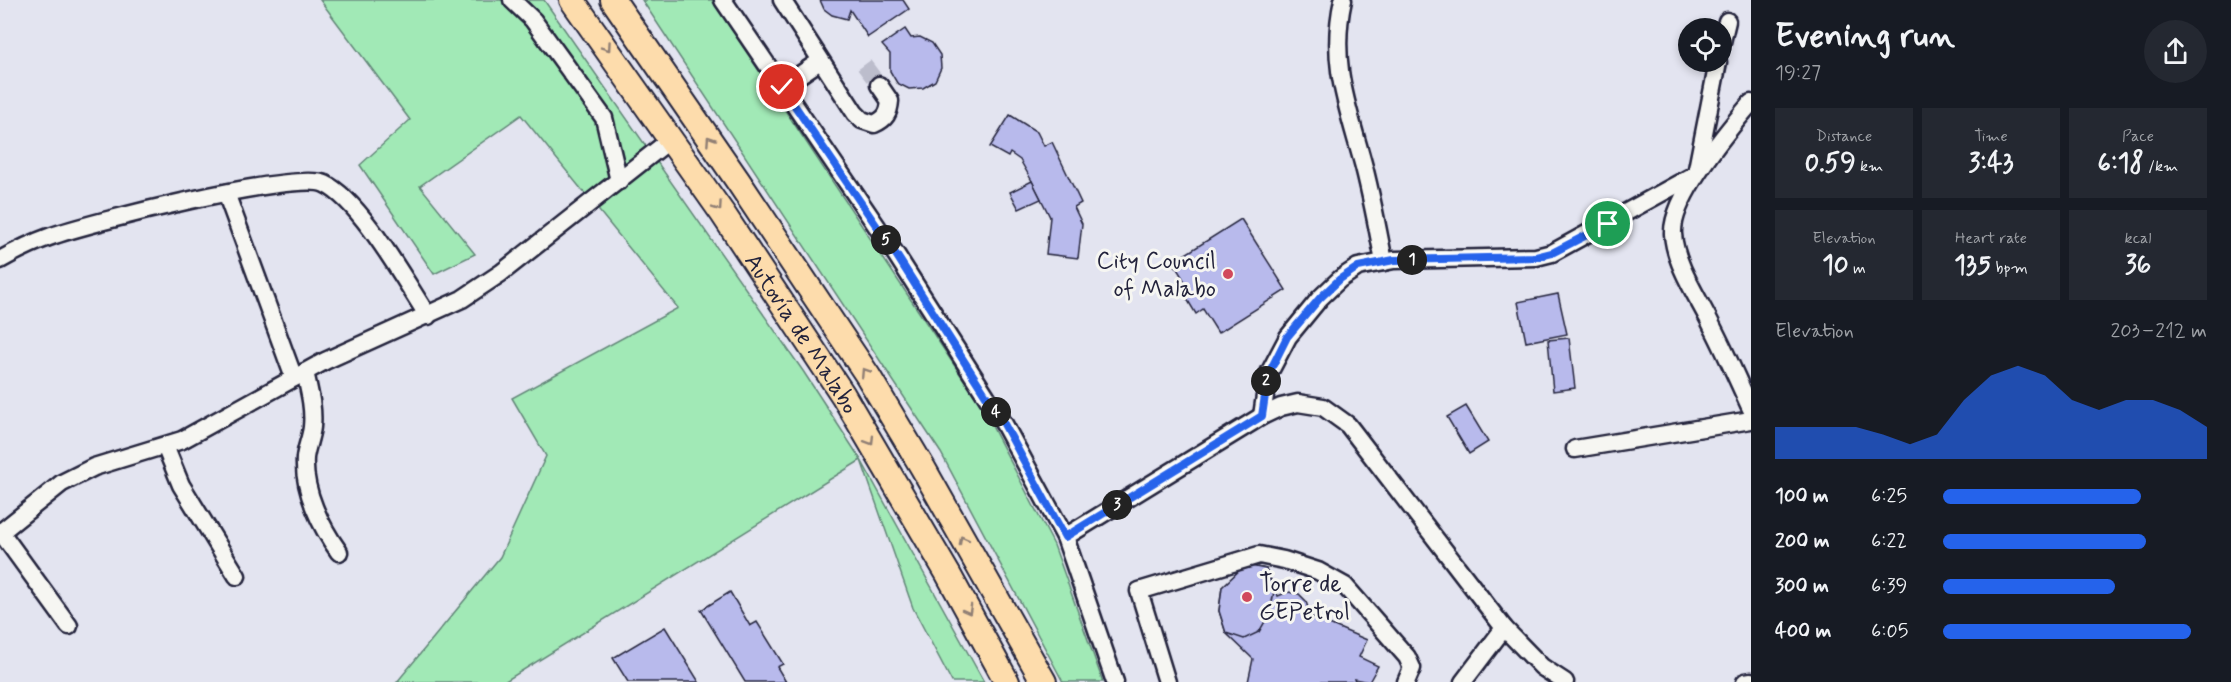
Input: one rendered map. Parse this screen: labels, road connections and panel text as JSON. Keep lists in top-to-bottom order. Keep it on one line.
{"streets":{"highway":["Autovía de Malabo"]},"places":["City Council of Malabo","Torre de GEPetrol"],"page":{"heading":["Evening run","19:27"],"stats":[["Distance","0.59 km"],["Time","3:43"],["Pace","6:18 /km"],["Elevation","10 m"],["Heart rate","135 bpm"],["kcal","36"]],"pins":["5","1","2","4","3"],"chart":["Elevation","203–212 m"],"list":[{"name":"100 m","note":"6:25"},{"name":"200 m","note":"6:22"},{"name":"300 m","note":"6:39"},{"name":"400 m","note":"6:05"}]}}
